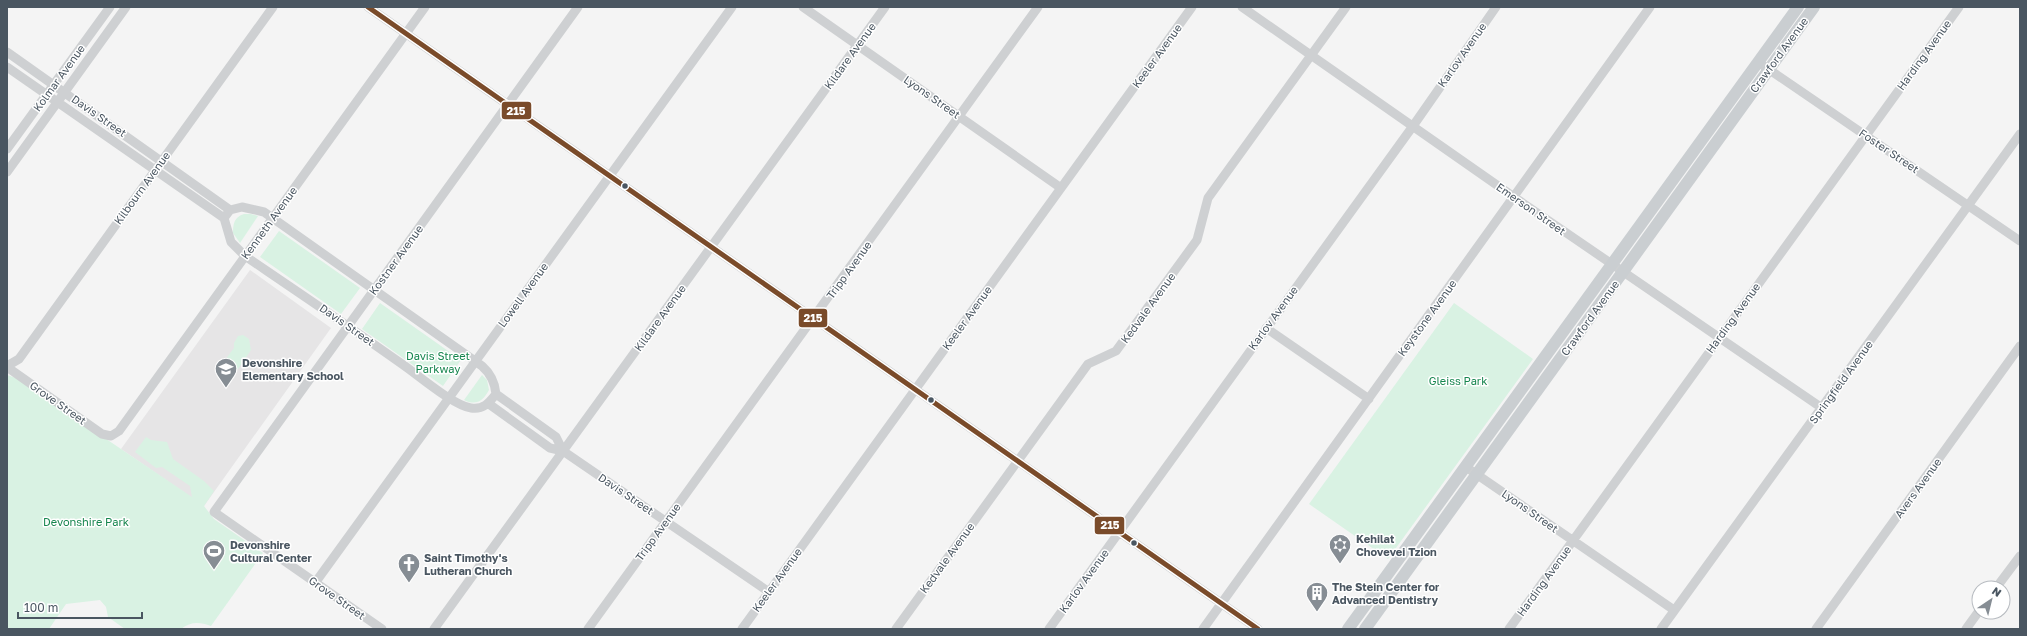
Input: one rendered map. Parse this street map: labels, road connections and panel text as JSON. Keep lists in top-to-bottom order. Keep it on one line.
{"streets":{"main road":["Crawford Avenue"],"street":["Karlov Avenue","Harding Avenue","Kildare Avenue","Keeler Avenue","Kolmar Avenue","Lyons Street","Davis Street","Foster Street","Kilbourn Avenue","Emerson Street","Kenneth Avenue","Kostner Avenue","Tripp Avenue","Lowell Avenue","Kedvale Avenue","Keystone Avenue","Springfield Avenue","Grove Street","Avers Avenue"]},"crossings":[["Karlov Avenue","Emerson Street"],["Crawford Avenue","Lyons Street"],["Crawford Avenue","Foster Street"],["Crawford Avenue","Emerson Street"],["Harding Avenue","Lyons Street"],["Harding Avenue","Foster Street"],["Harding Avenue","Emerson Street"],["Kildare Avenue","Lyons Street"],["Kildare Avenue","Davis Street"],["Keeler Avenue","Lyons Street"],["Keeler Avenue","Davis Street"],["Kolmar Avenue","Davis Street"],["Lyons Street","Tripp Avenue"],["Lyons Street","Springfield Avenue"],["Davis Street","Kilbourn Avenue"],["Davis Street","Kenneth Avenue"],["Davis Street","Kostner Avenue"],["Davis Street","Tripp Avenue"],["Davis Street","Lowell Avenue"],["Foster Street","Springfield Avenue"],["Kilbourn Avenue","Grove Street"],["Emerson Street","Kedvale Avenue"],["Emerson Street","Keystone Avenue"],["Emerson Street","Springfield Avenue"],["Kenneth Avenue","Grove Street"],["Kostner Avenue","Grove Street"],["Lowell Avenue","Grove Street"]],"parks":["Davis Street Parkway","Gleiss Park","Devonshire Park"],"places":{"school or university":["Devonshire Elementary School"],"synagogue":["Kehilat Chovevei Tzion"],"sports":["Devonshire Cultural Center"],"church":["Saint Timothy's Lutheran Church"],"building":["The Stein Center for Advanced Dentistry"]},"lines":["transit line 215"],"scale_bar":"100 m","north":"top right"}
